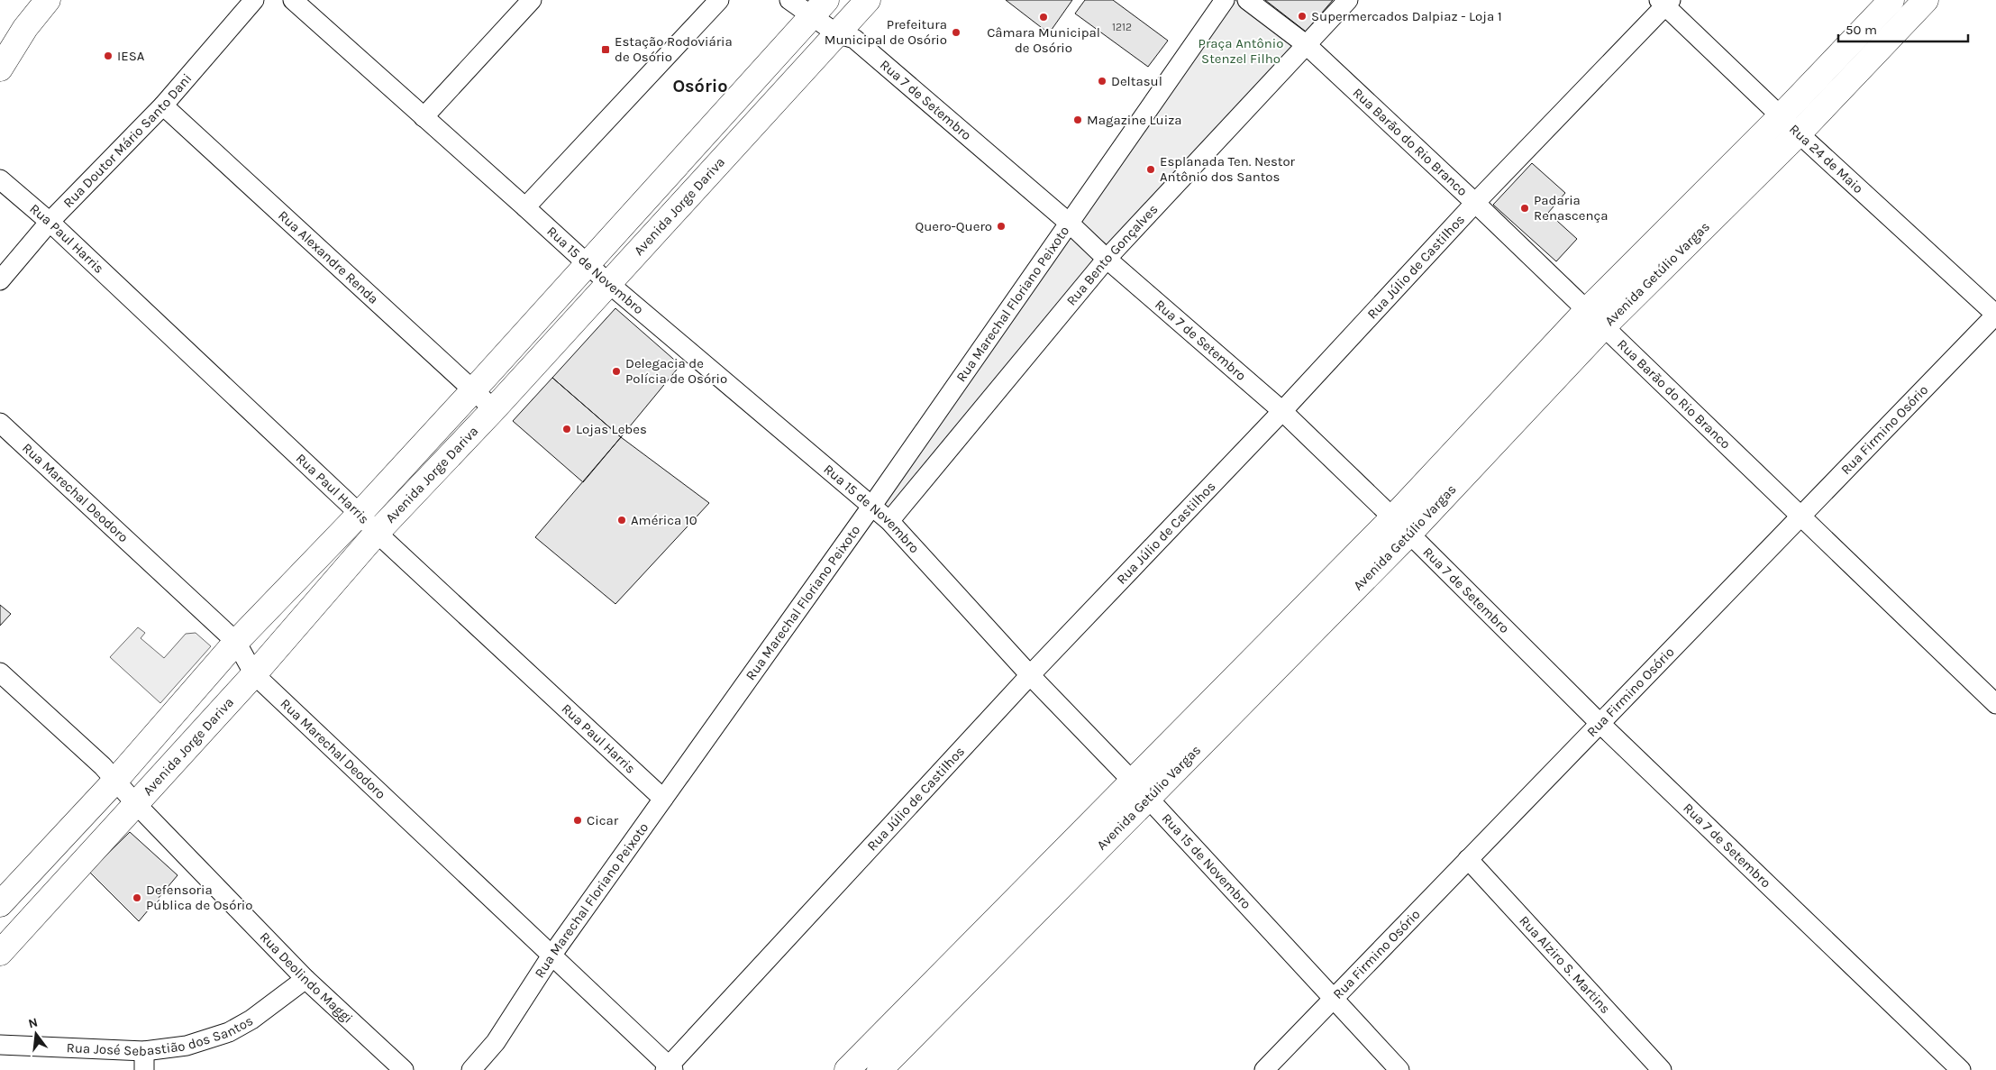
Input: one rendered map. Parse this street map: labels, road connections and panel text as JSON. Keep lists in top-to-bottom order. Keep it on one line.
{"streets":{"main road":["Avenida Jorge Dariva","Avenida Getúlio Vargas"],"street":["Rua 7 de Setembro","Rua Doutor Mário Santo Dani","Rua Barão do Rio Branco","Rua 24 de Maio","Rua Paul Harris","Rua Bento Gonçalves","Rua Alexandre Renda","Rua Júlio de Castilhos","Rua 15 de Novembro","Rua Marechal Floriano Peixoto","Rua Firmino Osório","Rua Marechal Deodoro","Rua Alziro S. Martins","Rua Deolindo Maggi","Rua José Sebastião dos Santos"]},"crossings":[["Rua 7 de Setembro","Avenida Jorge Dariva"],["Rua 7 de Setembro","Rua Bento Gonçalves"],["Rua 7 de Setembro","Rua Júlio de Castilhos"],["Rua 7 de Setembro","Avenida Getúlio Vargas"],["Rua 7 de Setembro","Rua Marechal Floriano Peixoto"],["Rua 7 de Setembro","Rua Firmino Osório"],["Rua Doutor Mário Santo Dani","Rua Paul Harris"],["Rua Doutor Mário Santo Dani","Rua Alexandre Renda"],["Rua Barão do Rio Branco","Rua Bento Gonçalves"],["Rua Barão do Rio Branco","Rua Júlio de Castilhos"],["Rua Barão do Rio Branco","Avenida Getúlio Vargas"],["Rua Barão do Rio Branco","Rua Firmino Osório"],["Rua 24 de Maio","Rua Júlio de Castilhos"],["Rua 24 de Maio","Avenida Getúlio Vargas"],["Rua 24 de Maio","Rua Firmino Osório"],["Avenida Jorge Dariva","Rua Paul Harris"],["Avenida Jorge Dariva","Rua Alexandre Renda"],["Avenida Jorge Dariva","Rua 15 de Novembro"],["Avenida Jorge Dariva","Rua Marechal Deodoro"],["Avenida Jorge Dariva","Rua Deolindo Maggi"],["Rua Paul Harris","Rua Marechal Floriano Peixoto"],["Rua Bento Gonçalves","Rua 15 de Novembro"],["Rua Júlio de Castilhos","Rua 15 de Novembro"],["Rua Júlio de Castilhos","Rua Marechal Deodoro"],["Rua 15 de Novembro","Avenida Getúlio Vargas"],["Rua 15 de Novembro","Rua Marechal Floriano Peixoto"],["Rua 15 de Novembro","Rua Firmino Osório"],["Rua Marechal Floriano Peixoto","Rua Marechal Deodoro"],["Rua Firmino Osório","Rua Alziro S. Martins"],["Rua Deolindo Maggi","Rua José Sebastião dos Santos"]],"districts":["Osório"],"parks":["Praça Antônio Stenzel Filho"],"places":{"other":["Supermercados Dalpiaz - Loja 1","Câmara Municipal de Osório","Prefeitura Municipal de Osório","IESA","Deltasul","Magazine Luiza","Esplanada Ten. Nestor Antônio dos Santos","Padaria Renascença","Quero-Quero","Delegacia de Polícia de Osório","Lojas Lebes","América 10","Cicar","Defensoria Pública de Osório"],"transit":["Estação Rodoviária de Osório"]},"house_numbers":["1212"],"scale_bar":"50 m","north":"top"}
